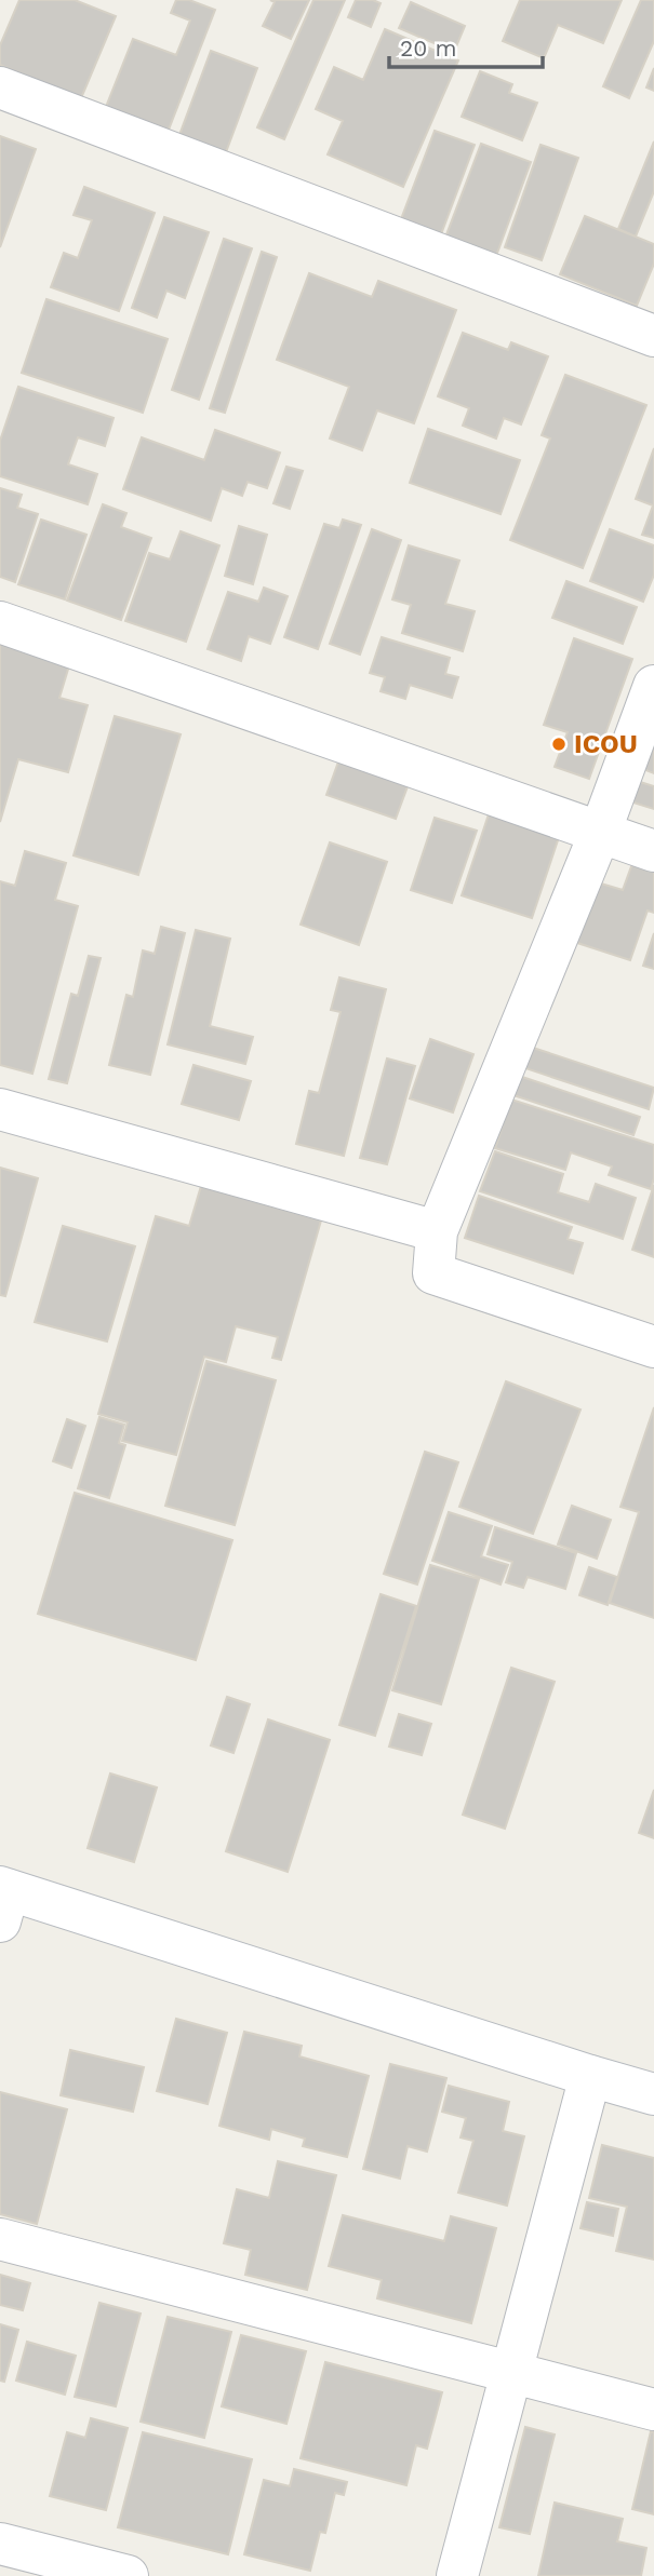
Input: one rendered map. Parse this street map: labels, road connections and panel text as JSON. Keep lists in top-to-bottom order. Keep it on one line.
{"places":["ICOU"],"scale_bar":"20 m"}
